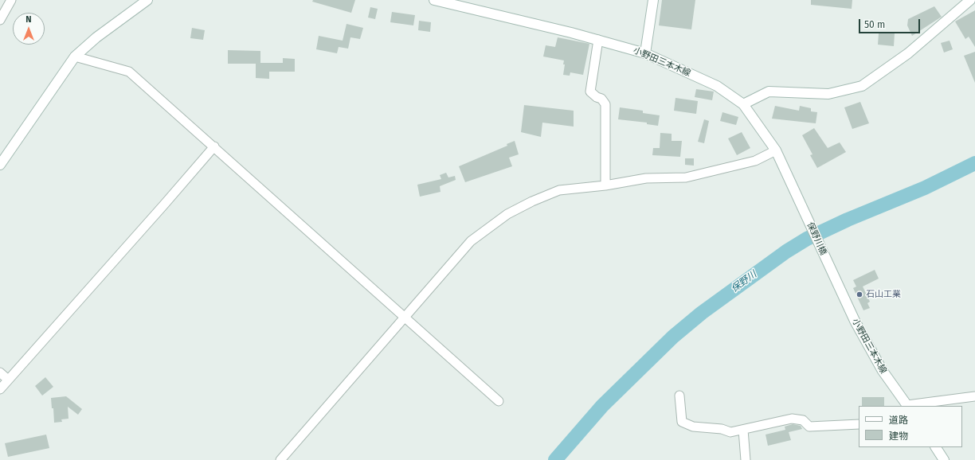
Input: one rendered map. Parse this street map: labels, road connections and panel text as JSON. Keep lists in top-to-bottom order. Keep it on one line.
{"streets":{"main road":["小野田三本木線","保野川橋"]},"crossings":[["小野田三本木線","保野川橋"]],"water":["保野川"],"places":["石山工業"],"legend":["道路","建物"],"scale_bar":"50 m","north":"top"}
